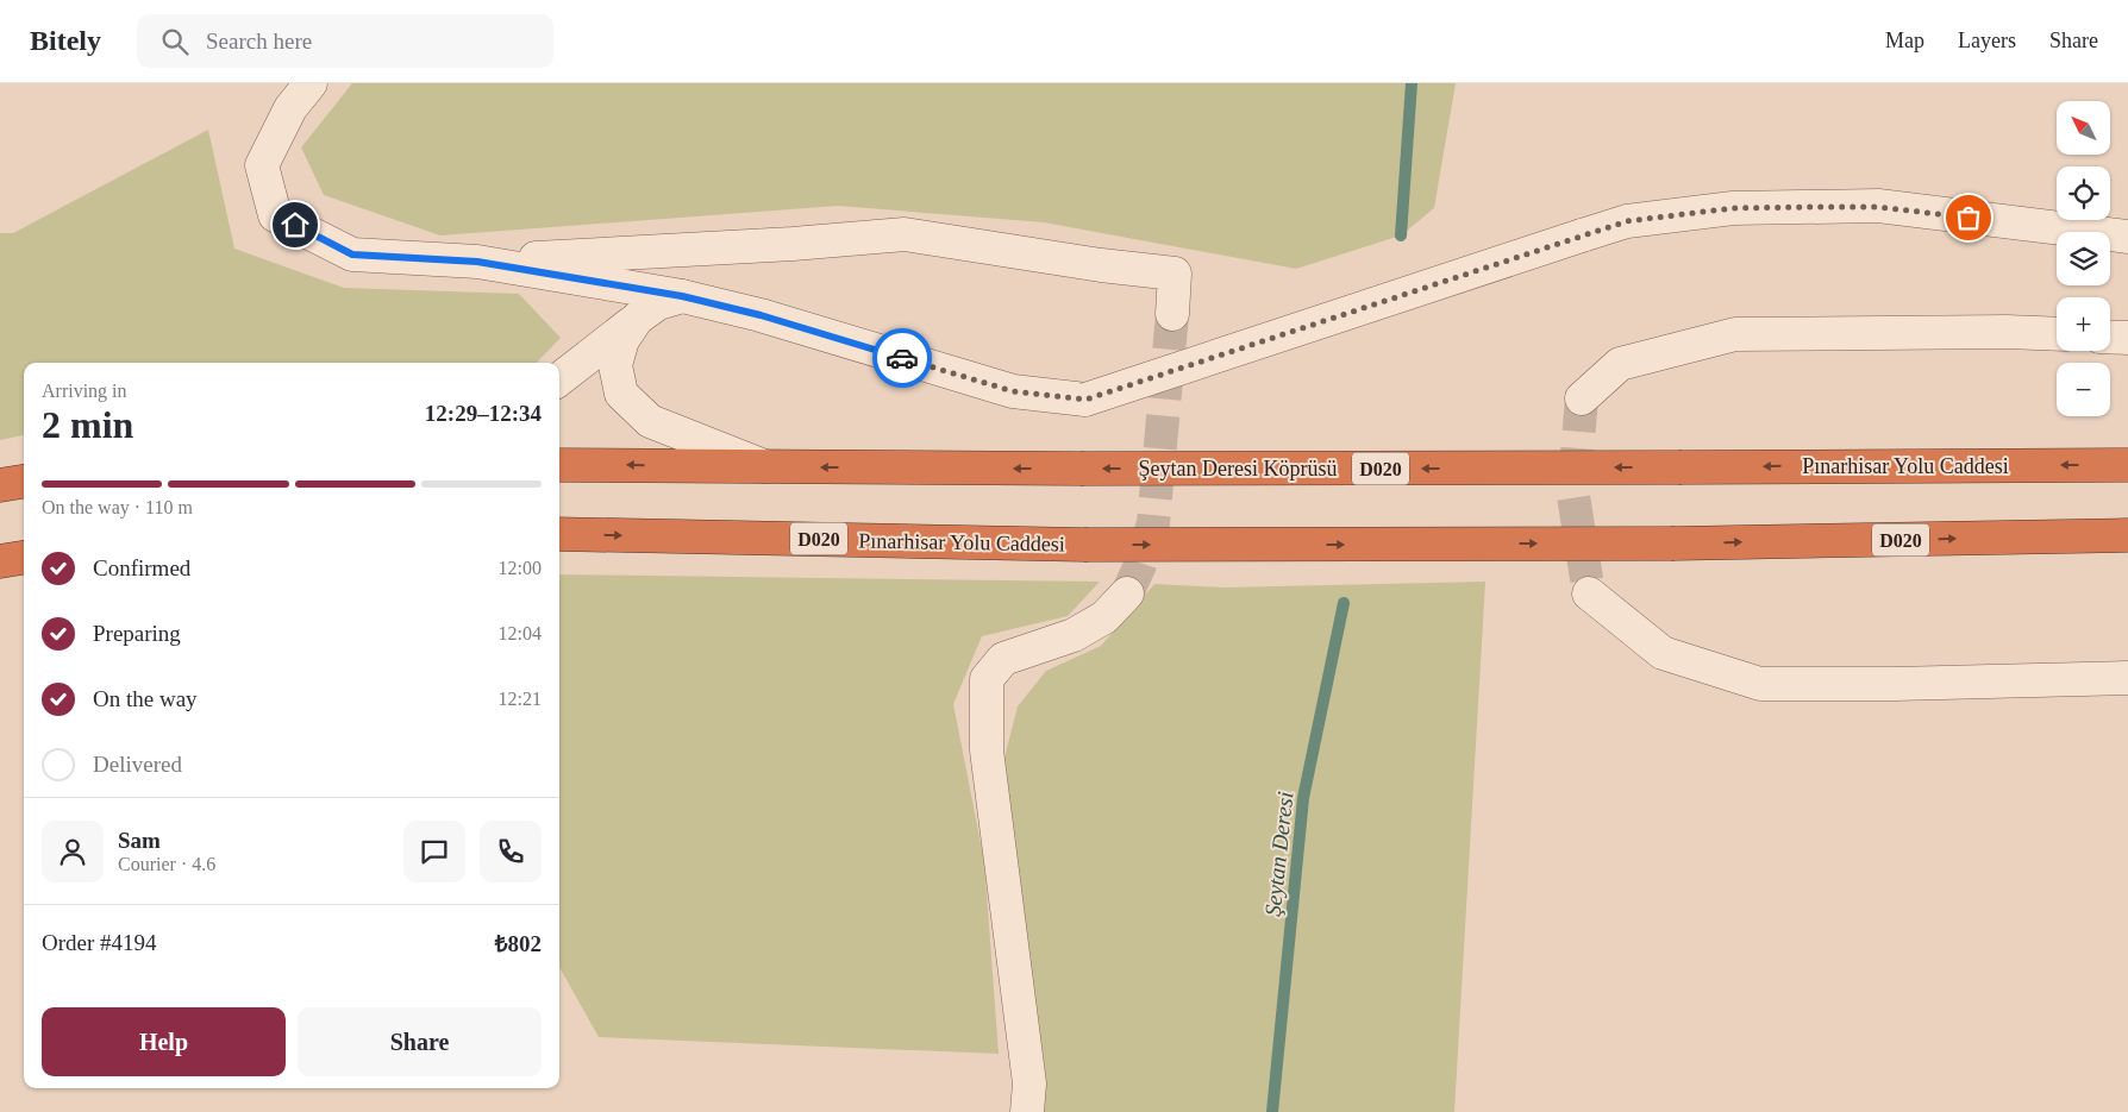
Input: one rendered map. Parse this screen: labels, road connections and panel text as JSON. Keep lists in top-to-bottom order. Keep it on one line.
{"streets":{"highway":["Pınarhisar Yolu Caddesi","Şeytan Deresi Köprüsü","D020"]},"crossings":[["Pınarhisar Yolu Caddesi","Şeytan Deresi Köprüsü"],["Şeytan Deresi Köprüsü","D020"]],"one_way":["Şeytan Deresi Köprüsü"],"water":["Şeytan Deresi"],"north":"top left","page":{"header":"Bitely","search":"Search here","nav":["Map","Layers","Share"],"map_buttons":["+","−"],"heading":["2 min","Arriving in","12:29–12:34"],"panel":["Sam","Courier · 4.6","Order #4194","₺802"],"bar":"On the way · 110 m","list":[["Confirmed","12:00"],["Preparing","12:04"],["On the way","12:21"],"Delivered"],"buttons":["Help","Share"]}}
